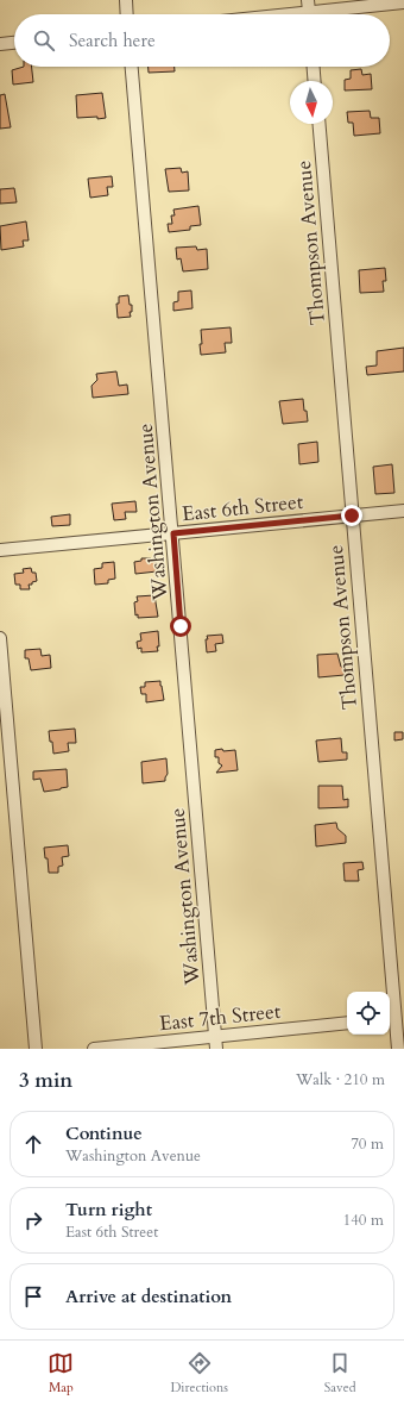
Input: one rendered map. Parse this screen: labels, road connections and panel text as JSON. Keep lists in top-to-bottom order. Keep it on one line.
{"streets":{"street":["Thompson Avenue","East 6th Street","Washington Avenue","East 7th Street"]},"crossings":[["Thompson Avenue","East 6th Street"],["East 6th Street","Washington Avenue"],["Washington Avenue","East 7th Street"]],"north":"bottom","page":{"search":"Search here","heading":["3 min","Walk · 210 m"],"list":[["Continue","Washington Avenue","70 m"],["Turn right","East 6th Street","140 m"],"Arrive at destination"],"nav":["Map","Directions","Saved"]}}
